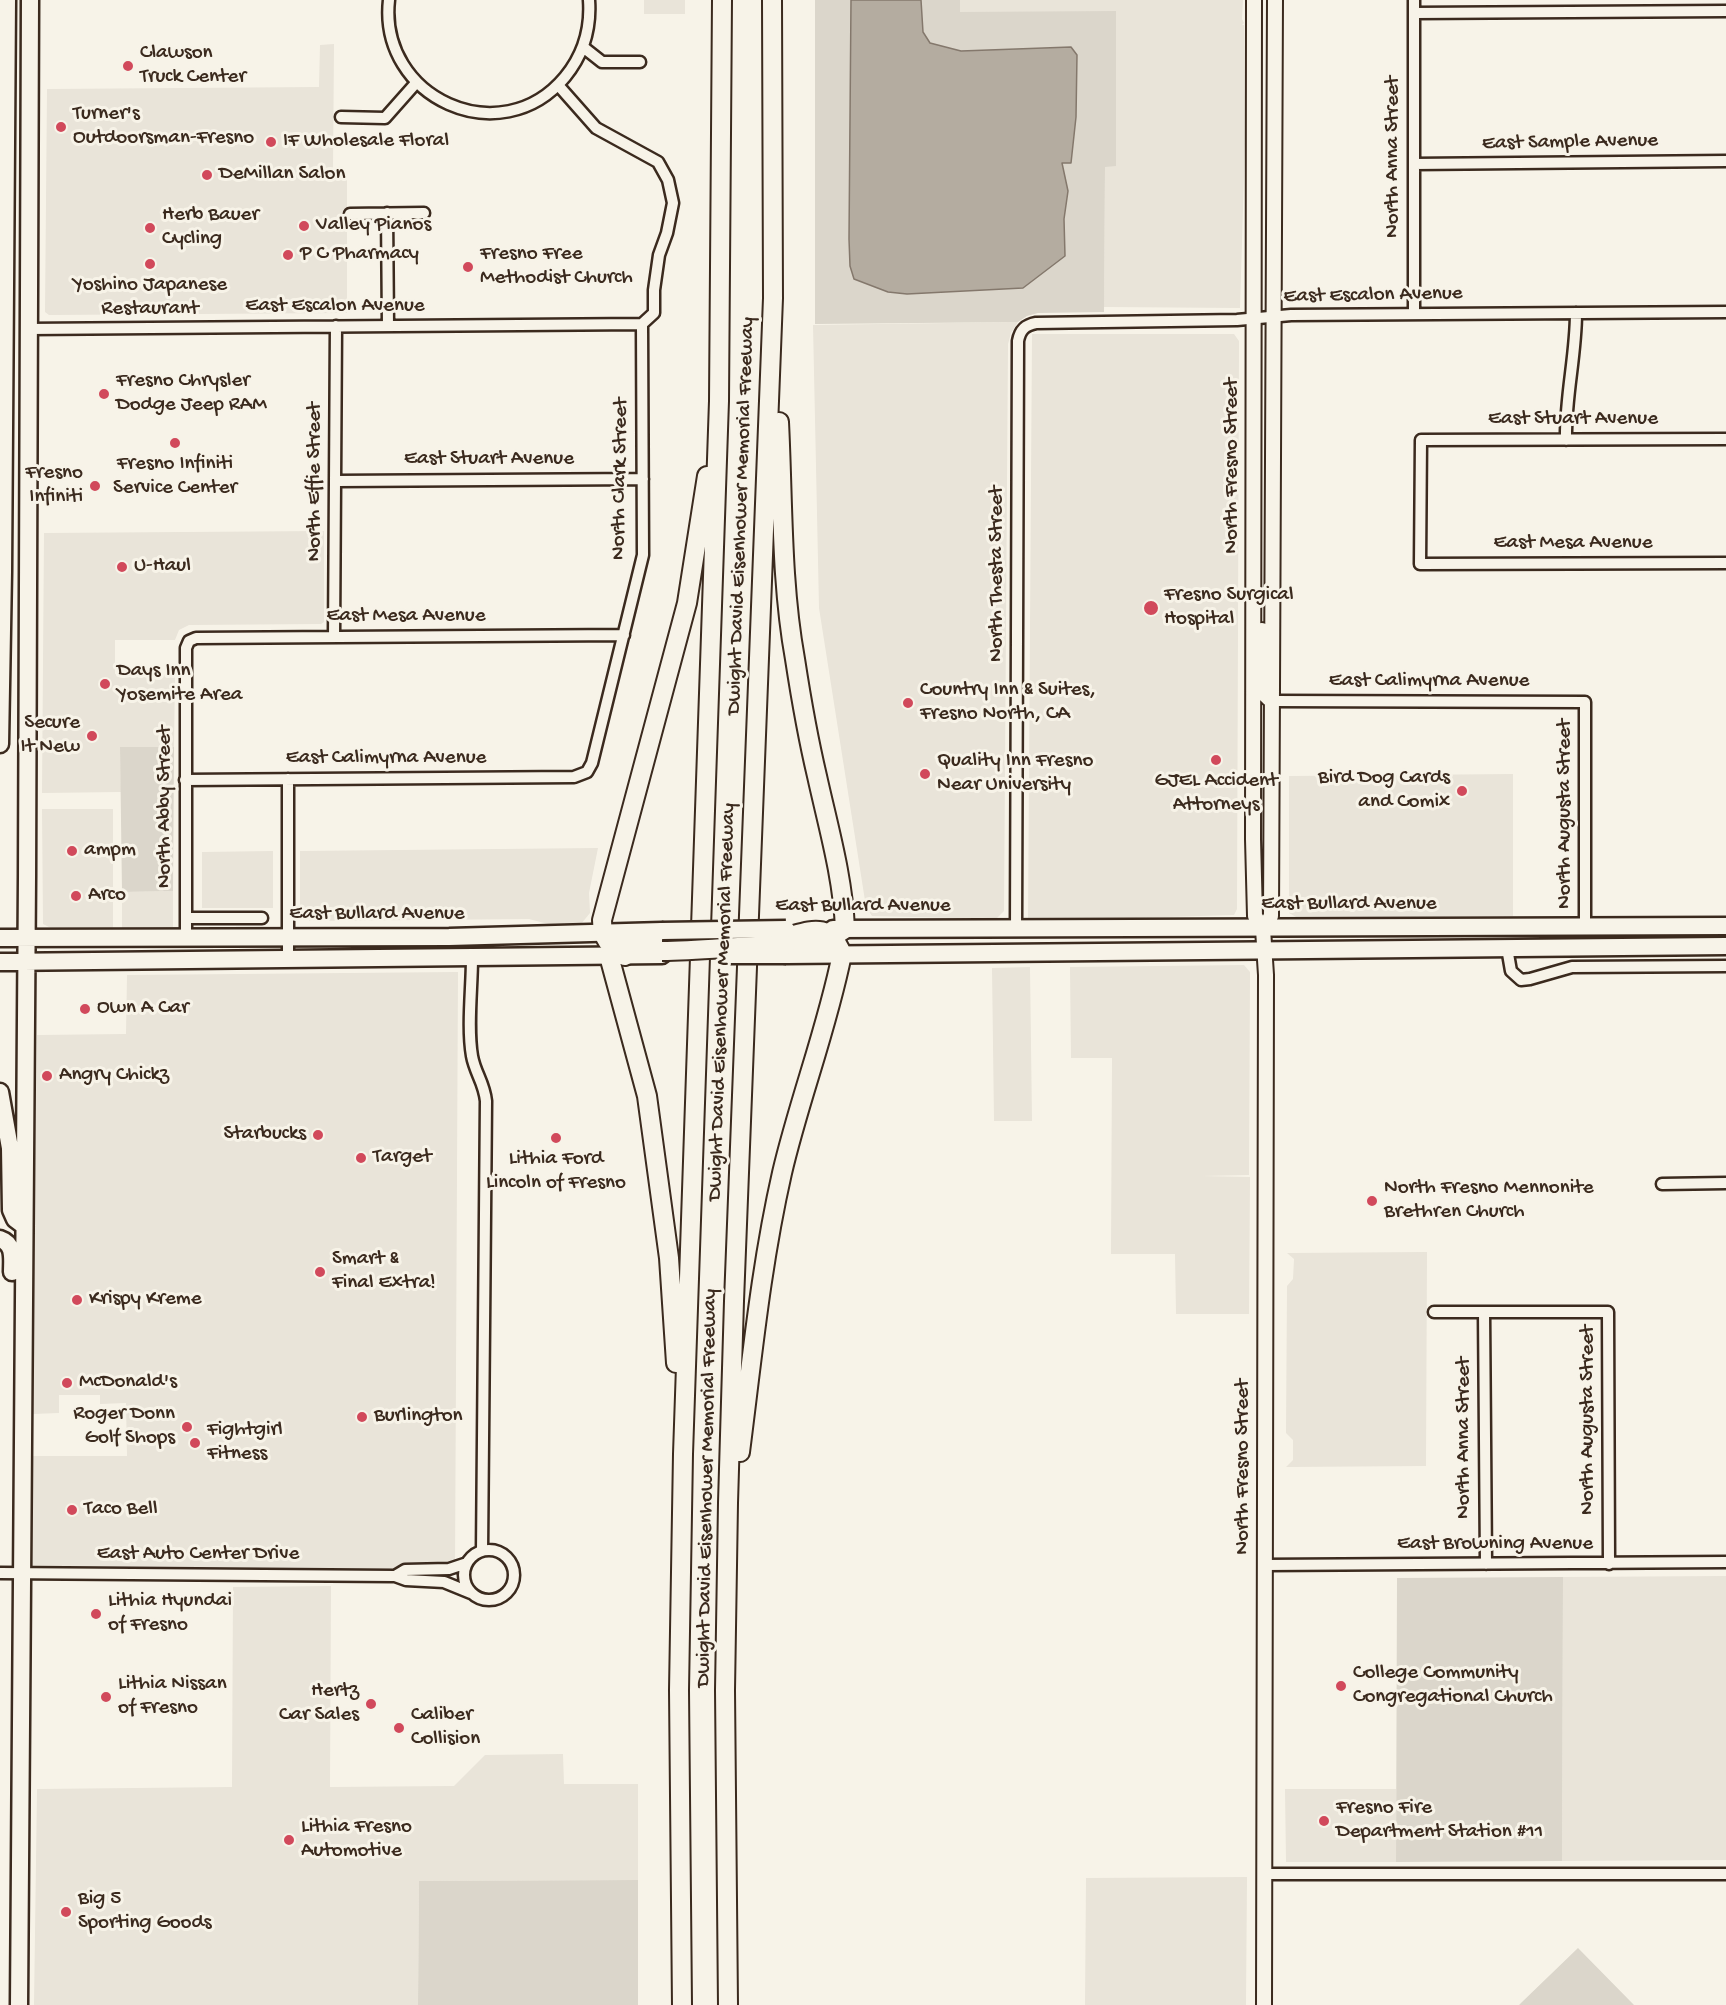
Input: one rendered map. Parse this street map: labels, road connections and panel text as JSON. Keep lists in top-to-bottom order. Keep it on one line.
{"streets":{"highway":["Dwight David Eisenhower Memorial Freeway"],"main road":["North Fresno Street","East Bullard Avenue"],"street":["East Sample Avenue","North Anna Street","East Escalon Avenue","East Stuart Avenue","North Clark Street","North Effie Street","East Mesa Avenue","North Thesta Street","East Calimyrna Avenue","North Abby Street","North Augusta Street","East Browning Avenue","East Auto Center Drive"]},"crossings":[["East Sample Avenue","North Anna Street"],["North Anna Street","East Escalon Avenue"],["North Anna Street","North Augusta Street"],["North Anna Street","East Browning Avenue"],["East Escalon Avenue","North Fresno Street"],["East Escalon Avenue","North Clark Street"],["East Escalon Avenue","North Effie Street"],["East Escalon Avenue","North Thesta Street"],["East Stuart Avenue","North Clark Street"],["East Stuart Avenue","North Effie Street"],["East Stuart Avenue","East Mesa Avenue"],["North Fresno Street","East Calimyrna Avenue"],["North Fresno Street","East Bullard Avenue"],["North Fresno Street","East Browning Avenue"],["North Clark Street","East Mesa Avenue"],["North Clark Street","East Calimyrna Avenue"],["North Effie Street","East Mesa Avenue"],["East Mesa Avenue","North Abby Street"],["North Thesta Street","East Bullard Avenue"],["East Calimyrna Avenue","North Abby Street"],["East Calimyrna Avenue","North Augusta Street"],["North Abby Street","East Bullard Avenue"],["North Augusta Street","East Bullard Avenue"],["North Augusta Street","East Browning Avenue"]],"places":["Clawson Truck Center","Turner's Outdoorsman-Fresno","IF Wholesale Floral","DeMillan Salon","Valley Pianos","Herb Bauer Cycling","P C Pharmacy","Yoshino Japanese Restaurant","Fresno Free Methodist Church","Fresno Chrysler Dodge Jeep RAM","Fresno Infiniti Service Center","Fresno Infiniti","U-Haul","Fresno Surgical Hospital","Days Inn Yosemite Area","Country Inn & Suites, Fresno North, CA","Secure It New","GJEL Accident Attorneys","Quality Inn Fresno Near University","Bird Dog Cards and Comix","ampm","Arco","Own A Car","Angry Chickz","Starbucks","Lithia Ford Lincoln of Fresno","Target","North Fresno Mennonite Brethren Church","Smart & Final Extra!","Krispy Kreme","McDonald's","Burlington","Roger Donn Golf Shops","Fightgirl Fitness","Taco Bell","Lithia Hyundai of Fresno","College Community Congregational Church","Lithia Nissan of Fresno","Hertz Car Sales","Caliber Collision","Fresno Fire Department Station #11","Lithia Fresno Automotive","Big 5 Sporting Goods"]}
